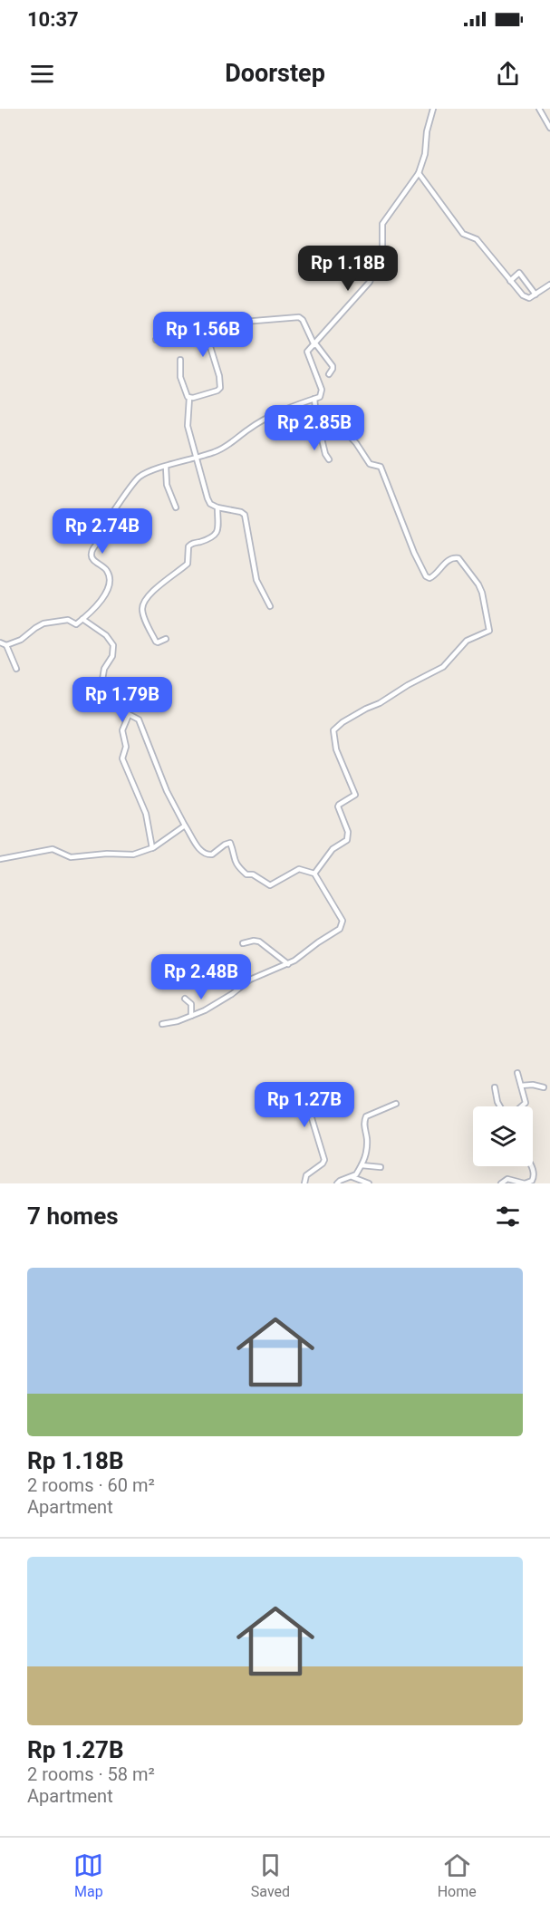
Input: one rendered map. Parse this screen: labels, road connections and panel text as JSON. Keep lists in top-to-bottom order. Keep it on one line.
{"page":{"status":"10:37","header":"Doorstep","price":["Rp 1.18B","Rp 1.56B","Rp 2.85B","Rp 2.74B","Rp 1.79B","Rp 2.48B","Rp 1.27B"],"heading":"7 homes","list":[{"name":"Rp 1.18B","note":"2 rooms · 60 m² · Apartment"},{"name":"Rp 1.27B","note":"2 rooms · 58 m² · Apartment"}],"tabs":["Map","Saved","Home"]}}
